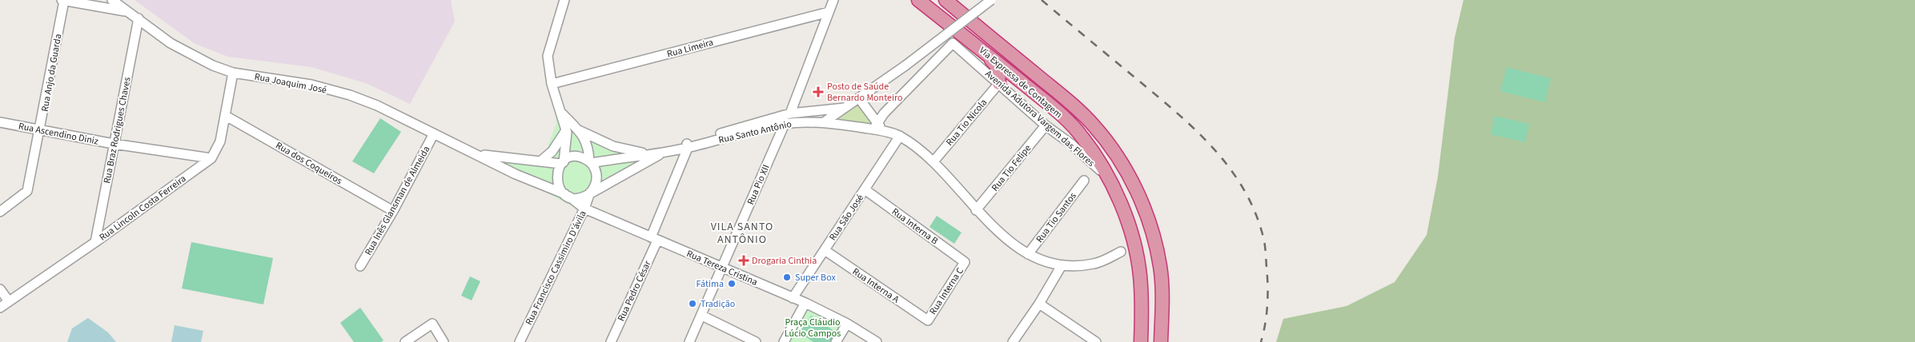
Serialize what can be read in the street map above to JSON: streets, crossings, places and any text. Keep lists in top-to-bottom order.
{
  "streets": {
    "highway": ["Via Expressa de Contagem"],
    "street": [
      "Rua Limeira",
      "Rua Anjo da Guarda",
      "Rua Joaquim José",
      "Avenida Adutora Vargem das Flores",
      "Rua Tio Nicola",
      "Rua Braz Rodrigues Chaves",
      "Rua Santo Antônio",
      "Rua Ascendino Diniz",
      "Rua dos Coqueiros",
      "Rua Tio Felipe",
      "Rua Pio XII",
      "Rua Inês Glansman de Almeida",
      "Rua Lincoln Costa Ferreira",
      "Rua São José",
      "Rua Tio Santos",
      "Rua Interna B",
      "Rua Francisco Cassimiro D'ávila",
      "Rua Tereza Cristina",
      "Rua Interna A",
      "Rua Pedro César",
      "Rua Interna C"
    ]
  },
  "crossings": [
    ["Rua Anjo da Guarda", "Rua Ascendino Diniz"],
    ["Via Expressa de Contagem", "Avenida Adutora Vargem das Flores"],
    ["Rua Joaquim José", "Rua Braz Rodrigues Chaves"],
    ["Rua Joaquim José", "Rua Santo Antônio"],
    ["Rua Joaquim José", "Rua Inês Glansman de Almeida"],
    ["Rua Joaquim José", "Rua Lincoln Costa Ferreira"],
    ["Rua Joaquim José", "Rua Francisco Cassimiro D'ávila"],
    ["Rua Joaquim José", "Rua Tereza Cristina"],
    ["Avenida Adutora Vargem das Flores", "Rua Tio Nicola"],
    ["Avenida Adutora Vargem das Flores", "Rua Tio Felipe"],
    ["Rua Braz Rodrigues Chaves", "Rua Ascendino Diniz"],
    ["Rua Braz Rodrigues Chaves", "Rua Lincoln Costa Ferreira"],
    ["Rua Santo Antônio", "Rua Pio XII"],
    ["Rua Santo Antônio", "Rua Francisco Cassimiro D'ávila"],
    ["Rua Santo Antônio", "Rua Tereza Cristina"],
    ["Rua Santo Antônio", "Rua Pedro César"],
    ["Rua Ascendino Diniz", "Rua Lincoln Costa Ferreira"],
    ["Rua dos Coqueiros", "Rua Inês Glansman de Almeida"],
    ["Rua dos Coqueiros", "Rua Lincoln Costa Ferreira"],
    ["Rua Pio XII", "Rua Tereza Cristina"],
    ["Rua São José", "Rua Interna B"],
    ["Rua São José", "Rua Tereza Cristina"],
    ["Rua São José", "Rua Interna A"],
    ["Rua Interna B", "Rua Interna C"],
    ["Rua Francisco Cassimiro D'ávila", "Rua Tereza Cristina"],
    ["Rua Tereza Cristina", "Rua Pedro César"],
    ["Rua Interna A", "Rua Interna C"]
  ],
  "districts": ["VILA SANTO ANTÔNIO"],
  "parks": ["Praça Cláudio Lúcio Campos"],
  "places": {
    "health": ["Posto de Saúde Bernardo Monteiro", "Drogaria Cinthia"],
    "other": ["Super Box", "Fátima", "Tradição"]
  }
}
